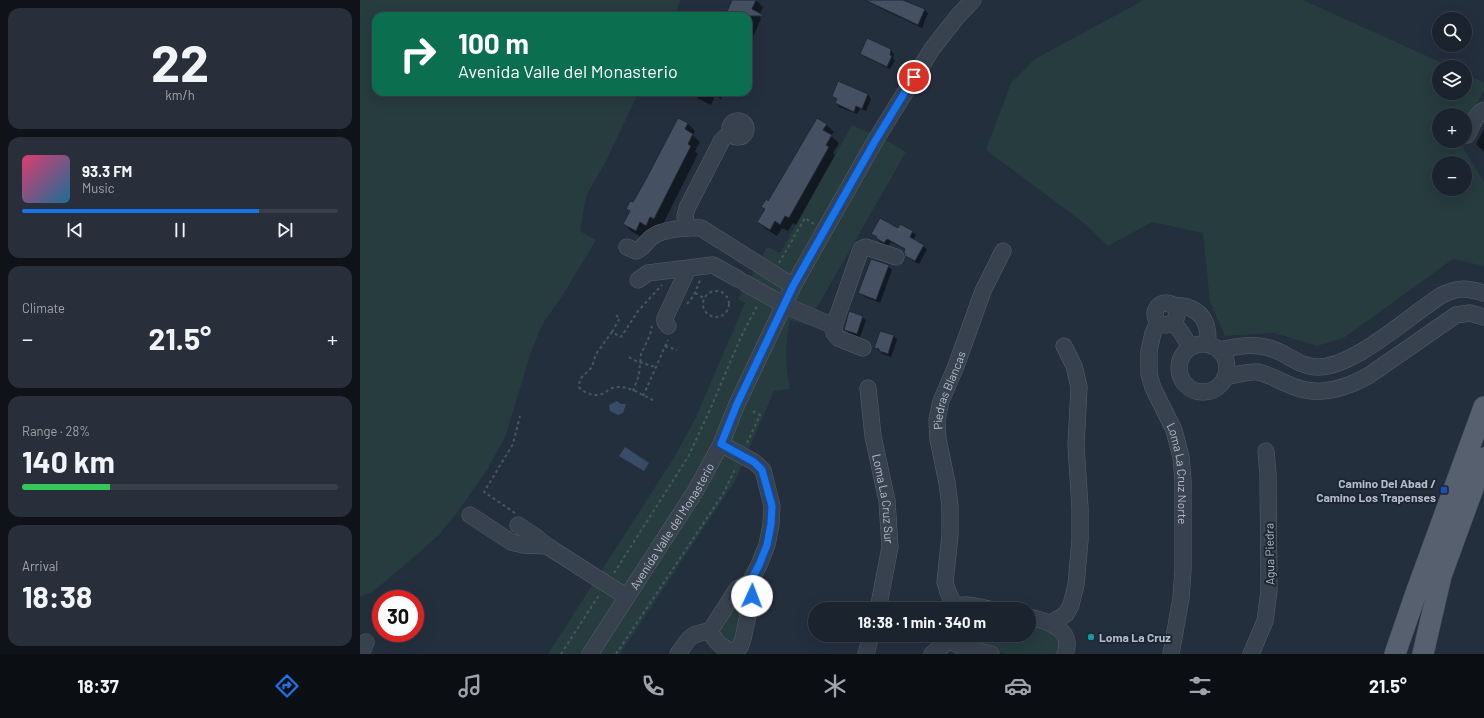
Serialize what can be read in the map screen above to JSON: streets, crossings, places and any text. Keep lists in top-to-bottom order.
{
  "streets": {
    "street": [
      "Piedras Blancas",
      "Loma La Cruz Norte",
      "Loma La Cruz Sur",
      "Avenida Valle del Monasterio",
      "Agua Piedra"
    ]
  },
  "places": {
    "transit": ["Camino Del Abad / Camino Los Trapenses"],
    "other": ["Loma La Cruz"]
  },
  "page": {
    "tile": [
      ["22", "km/h"],
      "Climate",
      ["Range · 28%", "140 km"],
      ["Arrival", "18:38"]
    ],
    "map_buttons": ["+", "−"],
    "turn": ["100 m", "Avenida Valle del Monasterio"],
    "song": ["93.3 FM", "Music"],
    "heat": ["−", "21.5°", "+"],
    "limit": "30",
    "trip": "18:38 · 1 min · 340 m",
    "tabs": ["18:37", "21.5°"]
  }
}
